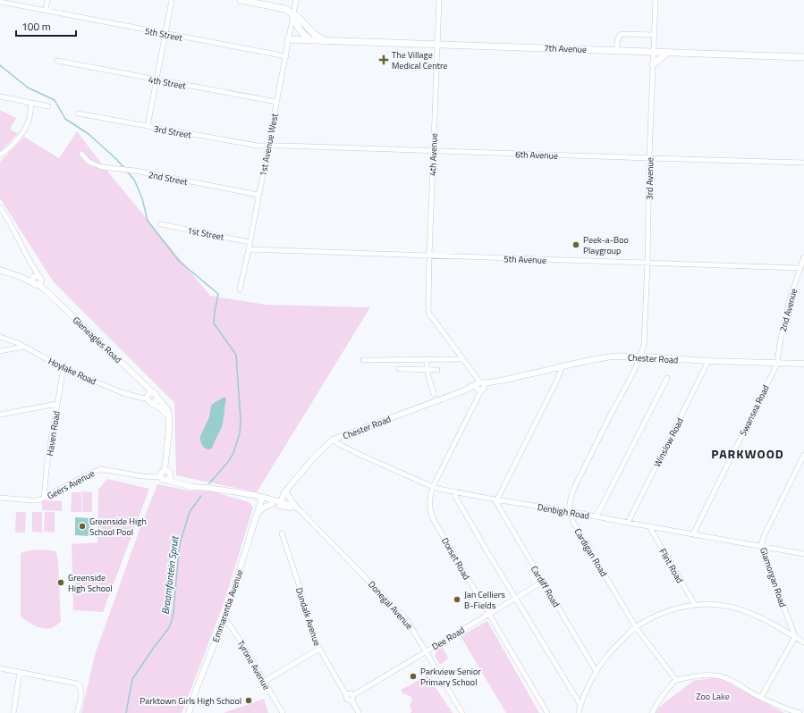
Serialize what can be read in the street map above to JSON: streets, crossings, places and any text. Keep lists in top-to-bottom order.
{
  "streets": {
    "main road": ["7th Avenue"],
    "street": [
      "5th Street",
      "4th Street",
      "3rd Street",
      "1st Avenue West",
      "4th Avenue",
      "6th Avenue",
      "2nd Street",
      "3rd Avenue",
      "1st Street",
      "5th Avenue",
      "2nd Avenue",
      "Gleneagles Road",
      "Chester Road",
      "Hoylake Road",
      "Swansea Road",
      "Haven Road",
      "Winslow Road",
      "Geers Avenue",
      "Denbigh Road",
      "Cardigan Road",
      "Dorset Road",
      "Flint Road",
      "Glamorgan Road",
      "Cardiff Road",
      "Donegal Avenue",
      "Emmarentia Avenue",
      "Dundalk Avenue",
      "Dee Road",
      "Tyrone Avenue"
    ]
  },
  "crossings": [
    ["5th Street", "1st Avenue West"],
    ["7th Avenue", "1st Avenue West"],
    ["7th Avenue", "4th Avenue"],
    ["7th Avenue", "3rd Avenue"],
    ["4th Street", "1st Avenue West"],
    ["3rd Street", "1st Avenue West"],
    ["3rd Street", "6th Avenue"],
    ["1st Avenue West", "6th Avenue"],
    ["1st Avenue West", "2nd Street"],
    ["1st Avenue West", "1st Street"],
    ["1st Avenue West", "5th Avenue"],
    ["4th Avenue", "6th Avenue"],
    ["4th Avenue", "5th Avenue"],
    ["6th Avenue", "3rd Avenue"],
    ["3rd Avenue", "5th Avenue"],
    ["3rd Avenue", "Chester Road"],
    ["5th Avenue", "2nd Avenue"],
    ["2nd Avenue", "Chester Road"],
    ["2nd Avenue", "Swansea Road"],
    ["Gleneagles Road", "Geers Avenue"],
    ["Chester Road", "Swansea Road"],
    ["Chester Road", "Winslow Road"],
    ["Chester Road", "Denbigh Road"],
    ["Chester Road", "Dorset Road"],
    ["Hoylake Road", "Haven Road"],
    ["Swansea Road", "Denbigh Road"],
    ["Haven Road", "Geers Avenue"],
    ["Winslow Road", "Denbigh Road"],
    ["Denbigh Road", "Cardigan Road"],
    ["Denbigh Road", "Dorset Road"],
    ["Denbigh Road", "Flint Road"],
    ["Denbigh Road", "Glamorgan Road"],
    ["Denbigh Road", "Cardiff Road"],
    ["Dorset Road", "Dee Road"],
    ["Cardiff Road", "Dee Road"],
    ["Donegal Avenue", "Dee Road"],
    ["Emmarentia Avenue", "Tyrone Avenue"],
    ["Dundalk Avenue", "Dee Road"]
  ],
  "districts": ["PARKWOOD"],
  "water": ["Braamfontein Spruit"],
  "parks": ["Zoo Lake"],
  "places": {
    "health": ["The Village Medical Centre"],
    "other": [
      "Peek-a-Boo Playgroup",
      "Greenside High School Pool",
      "Greenside High School",
      "Jan Celliers B-Fields",
      "Parkview Senior Primary School",
      "Parktown Girls High School"
    ]
  },
  "scale_bar": "100 m"
}
